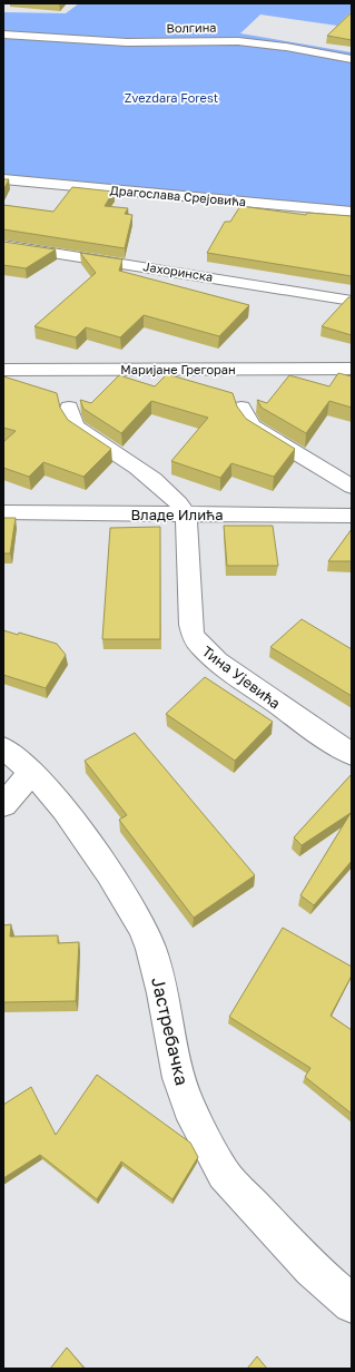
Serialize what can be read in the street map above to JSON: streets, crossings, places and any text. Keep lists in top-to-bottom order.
{
  "streets": {
    "street": [
      "Волгина",
      "Драгослава Срејовића",
      "Јахоринска",
      "Маријане Грегоран",
      "Владе Илића",
      "Тина Ујевића",
      "Јастребачка"
    ]
  },
  "crossings": [
    ["Владе Илића", "Тина Ујевића"]
  ],
  "parks": ["Zvezdara Forest"]
}
